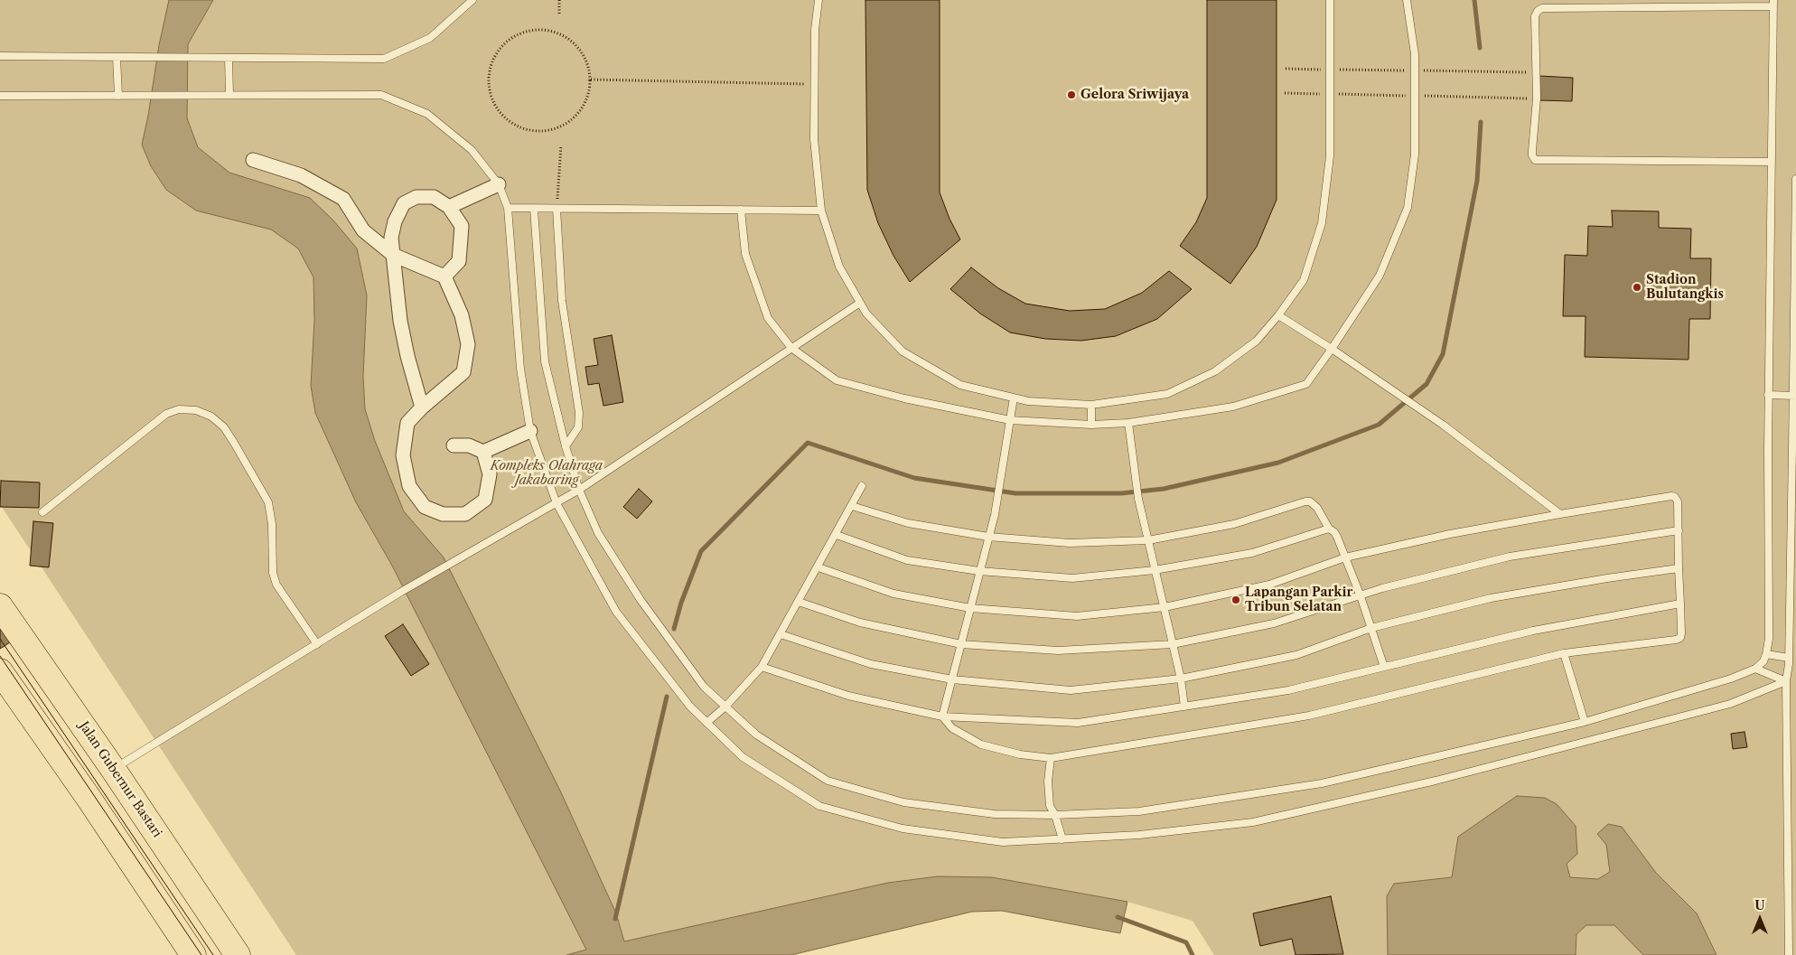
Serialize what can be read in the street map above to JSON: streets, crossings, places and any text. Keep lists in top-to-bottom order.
{
  "streets": {
    "highway": ["Jalan Gubernur Bastari"]
  },
  "parks": ["Kompleks Olahraga Jakabaring"],
  "places": ["Gelora Sriwijaya", "Stadion Bulutangkis", "Lapangan Parkir Tribun Selatan"],
  "north": "top"
}
